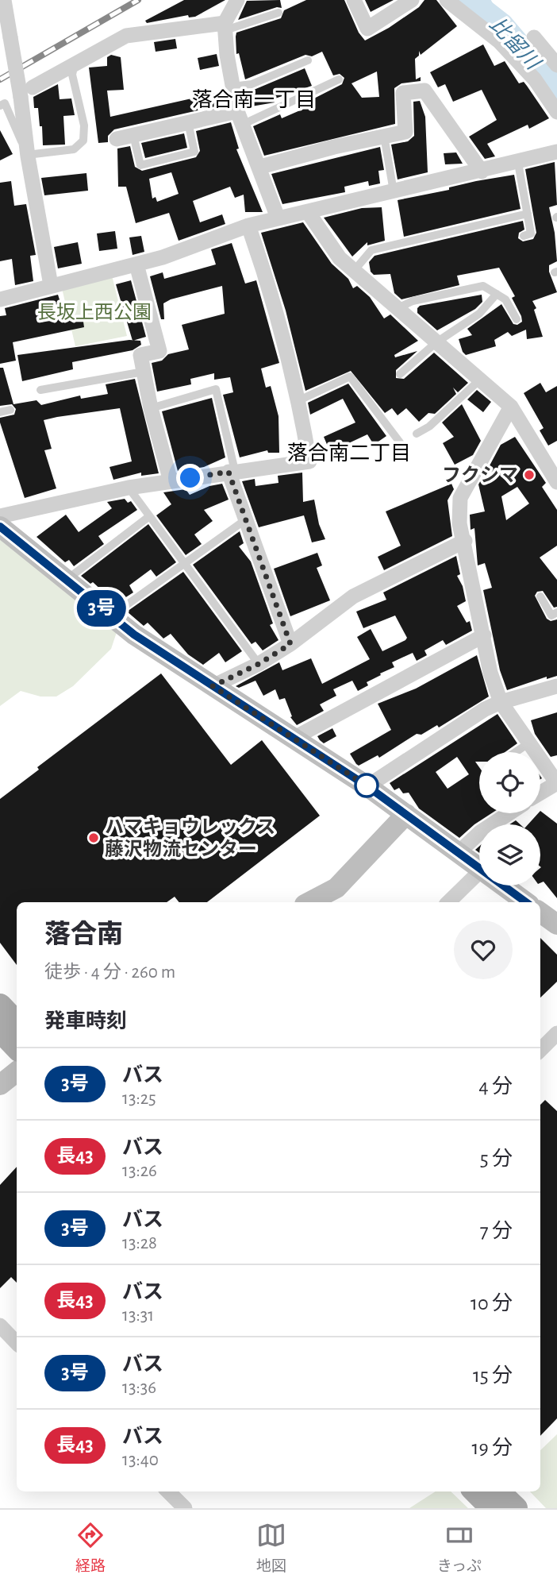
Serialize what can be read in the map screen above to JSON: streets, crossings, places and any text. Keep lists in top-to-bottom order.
{
  "districts": ["落合南一丁目", "落合南二丁目"],
  "water": ["比留川"],
  "parks": ["長坂上西公園"],
  "places": ["フクシマ", "ハマキョウレックス 藤沢物流センター"],
  "lines": ["bus line 3号"],
  "page": {
    "on_map": "3号",
    "heading": [
      ["落合南", "徒歩 · 4 分 · 260 m"],
      "発車時刻"
    ],
    "list": [
      {
        "mark": "3号",
        "name": "バス",
        "note": "13:25",
        "value": "4 分"
      },
      {
        "mark": "長43",
        "name": "バス",
        "note": "13:26",
        "value": "5 分"
      },
      {
        "mark": "3号",
        "name": "バス",
        "note": "13:28",
        "value": "7 分"
      },
      {
        "mark": "長43",
        "name": "バス",
        "note": "13:31",
        "value": "10 分"
      },
      {
        "mark": "3号",
        "name": "バス",
        "note": "13:36",
        "value": "15 分"
      },
      {
        "mark": "長43",
        "name": "バス",
        "note": "13:40",
        "value": "19 分"
      }
    ],
    "tabs": ["経路", "地図", "きっぷ"]
  }
}
